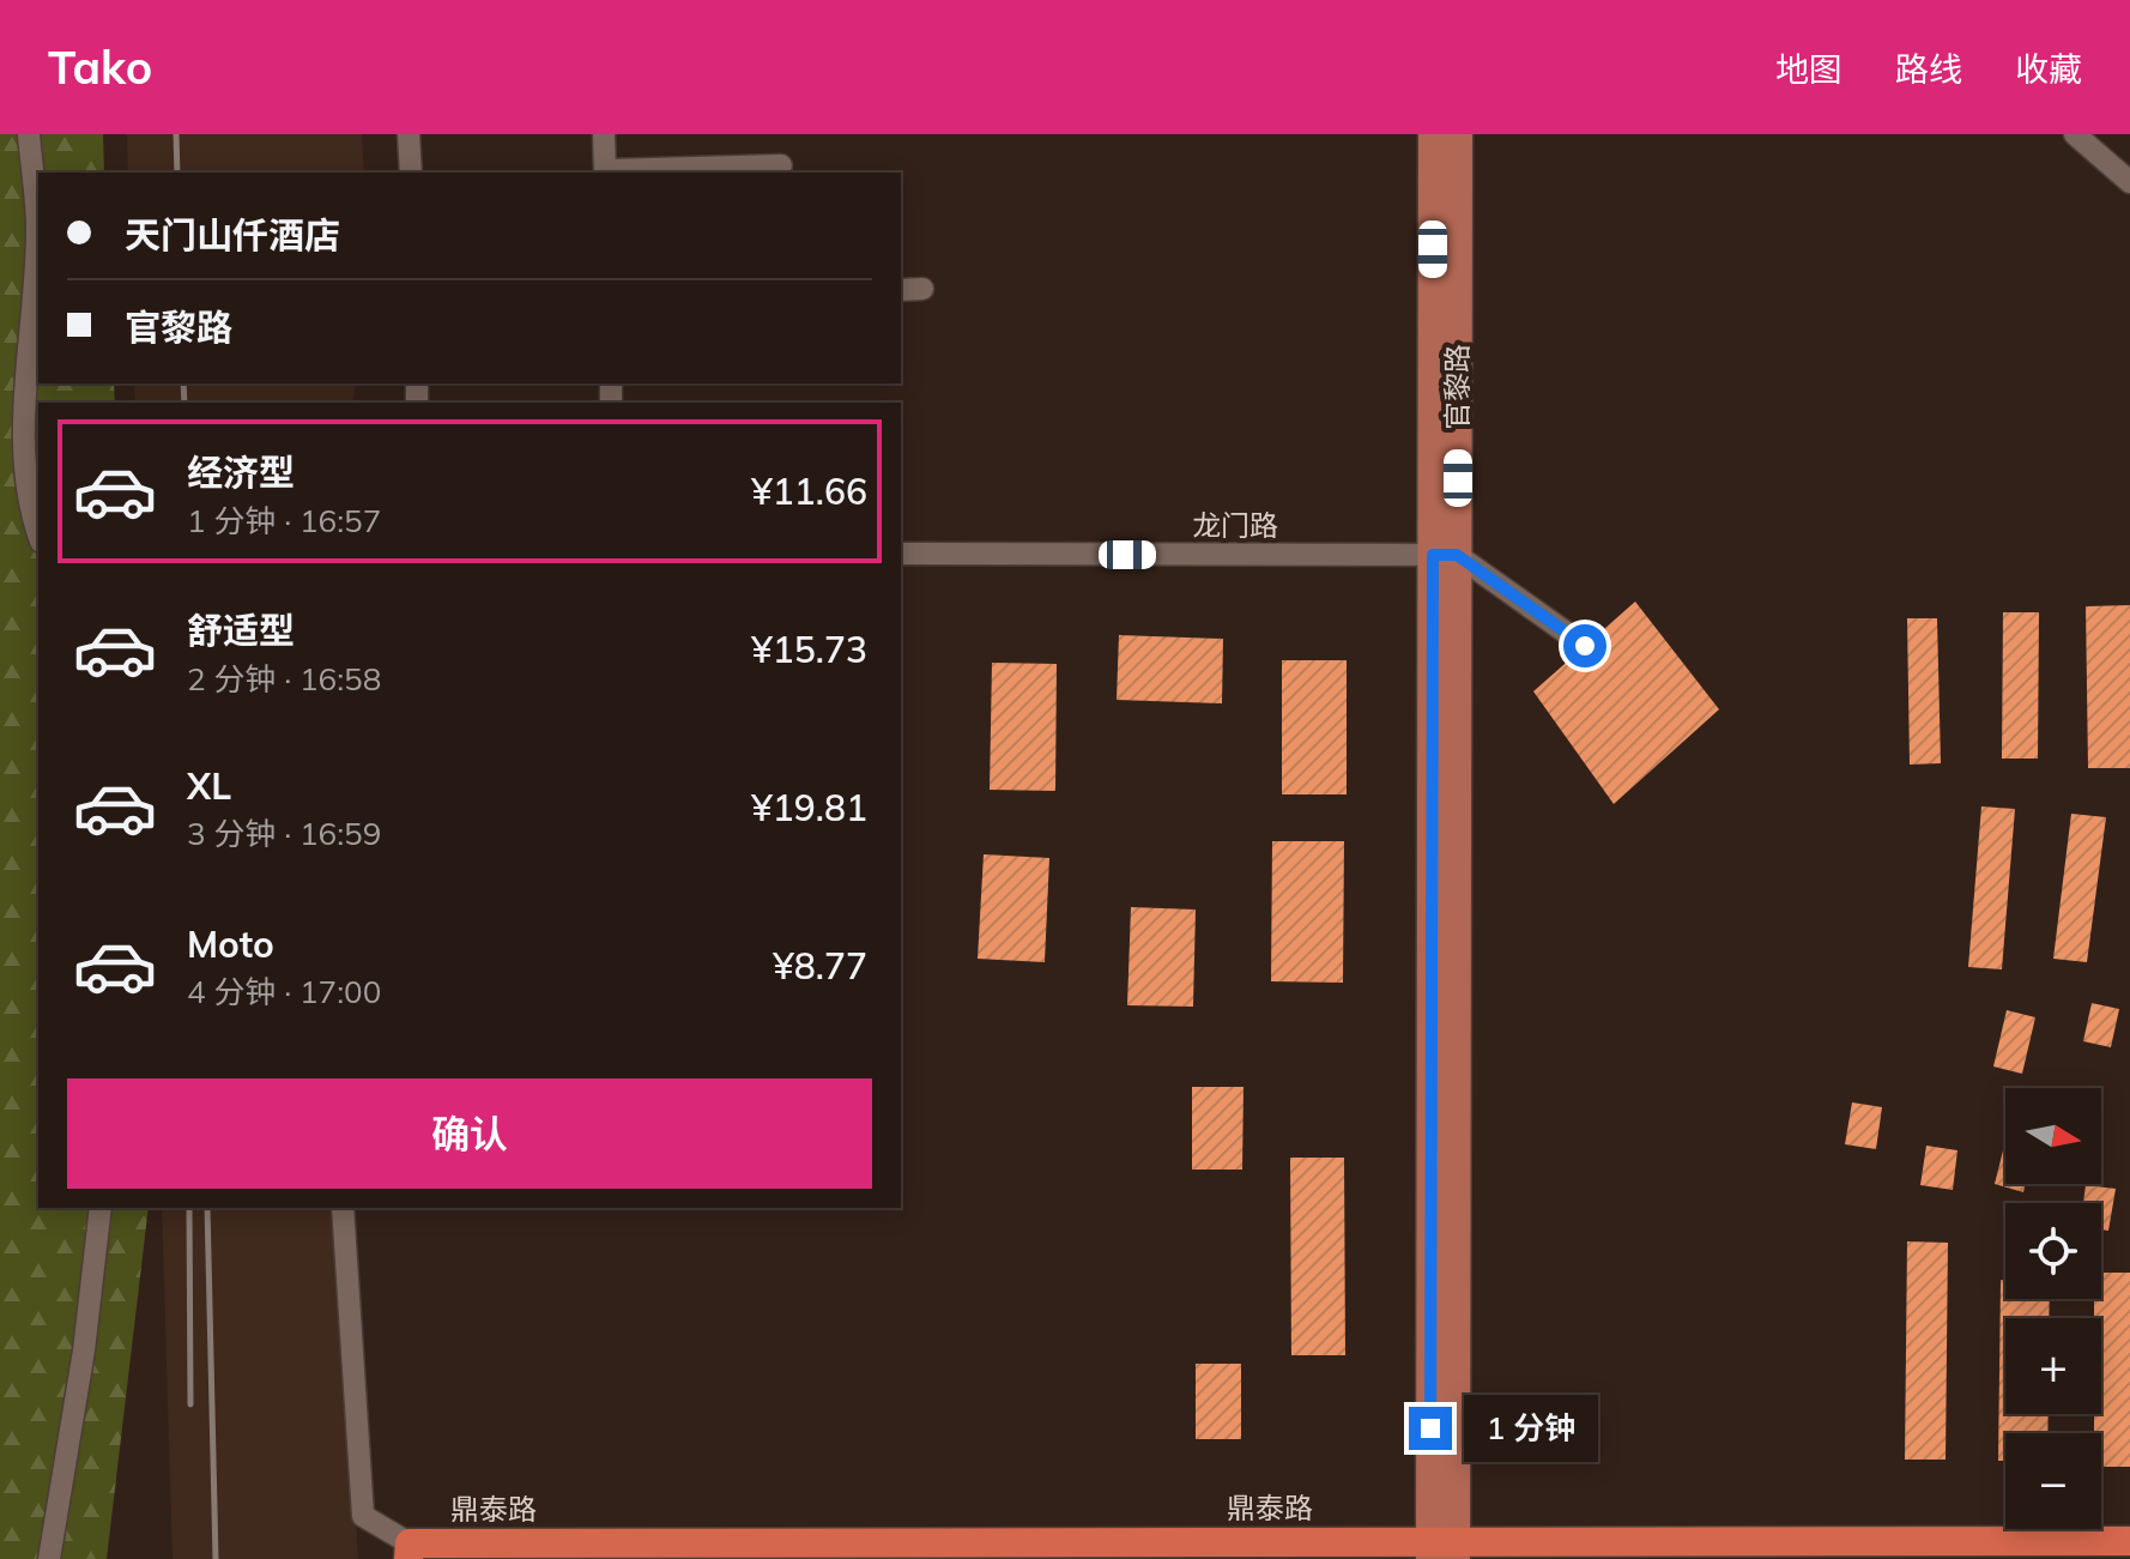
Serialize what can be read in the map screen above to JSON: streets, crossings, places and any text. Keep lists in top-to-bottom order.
{
  "streets": {
    "highway": ["鼎泰路"],
    "main road": ["官黎路"],
    "street": ["龙门路"]
  },
  "crossings": [
    ["官黎路", "龙门路"],
    ["官黎路", "鼎泰路"]
  ],
  "north": "right",
  "page": {
    "header": "Tako",
    "nav": ["地图", "路线", "收藏"],
    "banner": ["天门山仟酒店", "官黎路"],
    "list": [
      {
        "name": "经济型",
        "note": "1 分钟 · 16:57",
        "value": "¥11.66"
      },
      {
        "name": "舒适型",
        "note": "2 分钟 · 16:58",
        "value": "¥15.73"
      },
      {
        "name": "XL",
        "note": "3 分钟 · 16:59",
        "value": "¥19.81"
      },
      {
        "name": "Moto",
        "note": "4 分钟 · 17:00",
        "value": "¥8.77"
      }
    ],
    "buttons": "确认",
    "map_buttons": ["+", "−"],
    "bubble": "1 分钟"
  }
}
